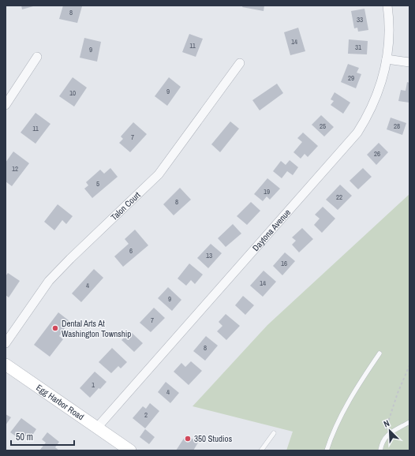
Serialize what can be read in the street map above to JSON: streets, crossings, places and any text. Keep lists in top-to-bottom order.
{
  "streets": {
    "main road": ["Egg Harbor Road"],
    "street": ["Talon Court", "Daytona Avenue"]
  },
  "crossings": [
    ["Daytona Avenue", "Egg Harbor Road"]
  ],
  "places": ["Dental Arts At Washington Township", "350 Studios"],
  "house_numbers": [
    "8",
    "33",
    "14",
    "11",
    "31",
    "9",
    "29",
    "9",
    "10",
    "25",
    "28",
    "11",
    "7",
    "26",
    "12",
    "5",
    "19",
    "22",
    "8",
    "6",
    "13",
    "16",
    "14",
    "4",
    "9",
    "7",
    "8",
    "1",
    "4",
    "2"
  ],
  "scale_bar": "50 m",
  "north": "top left"
}
